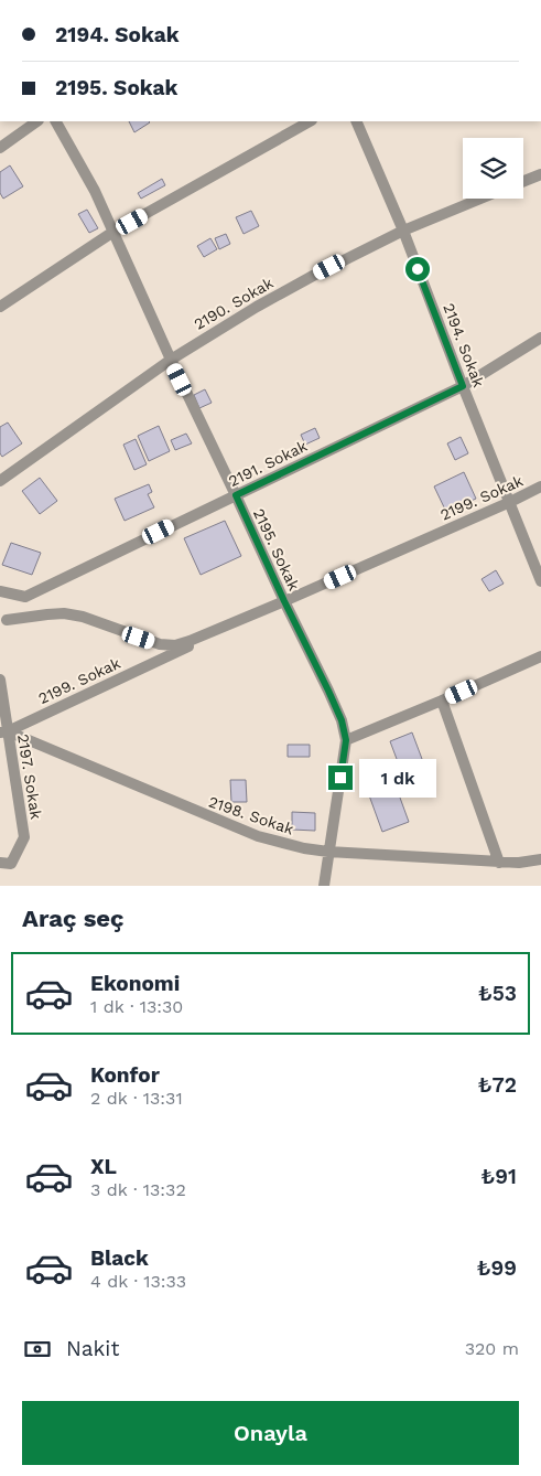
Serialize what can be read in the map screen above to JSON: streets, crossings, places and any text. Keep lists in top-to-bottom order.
{
  "streets": {
    "street": [
      "2190. Sokak",
      "2194. Sokak",
      "2191. Sokak",
      "2199. Sokak",
      "2195. Sokak",
      "2197. Sokak",
      "2198. Sokak"
    ]
  },
  "crossings": [
    ["2190. Sokak", "2194. Sokak"],
    ["2190. Sokak", "2195. Sokak"],
    ["2194. Sokak", "2191. Sokak"],
    ["2194. Sokak", "2199. Sokak"],
    ["2191. Sokak", "2195. Sokak"],
    ["2199. Sokak", "2195. Sokak"],
    ["2199. Sokak", "2197. Sokak"],
    ["2199. Sokak", "2198. Sokak"],
    ["2195. Sokak", "2198. Sokak"],
    ["2197. Sokak", "2198. Sokak"]
  ],
  "page": {
    "banner": ["2194. Sokak", "2195. Sokak"],
    "bubble": "1 dk",
    "heading": "Araç seç",
    "list": [
      {
        "name": "Ekonomi",
        "note": "1 dk · 13:30",
        "value": "₺53"
      },
      {
        "name": "Konfor",
        "note": "2 dk · 13:31",
        "value": "₺72"
      },
      {
        "name": "XL",
        "note": "3 dk · 13:32",
        "value": "₺91"
      },
      {
        "name": "Black",
        "note": "4 dk · 13:33",
        "value": "₺99"
      }
    ],
    "pay": ["Nakit", "320 m"],
    "buttons": "Onayla"
  }
}
